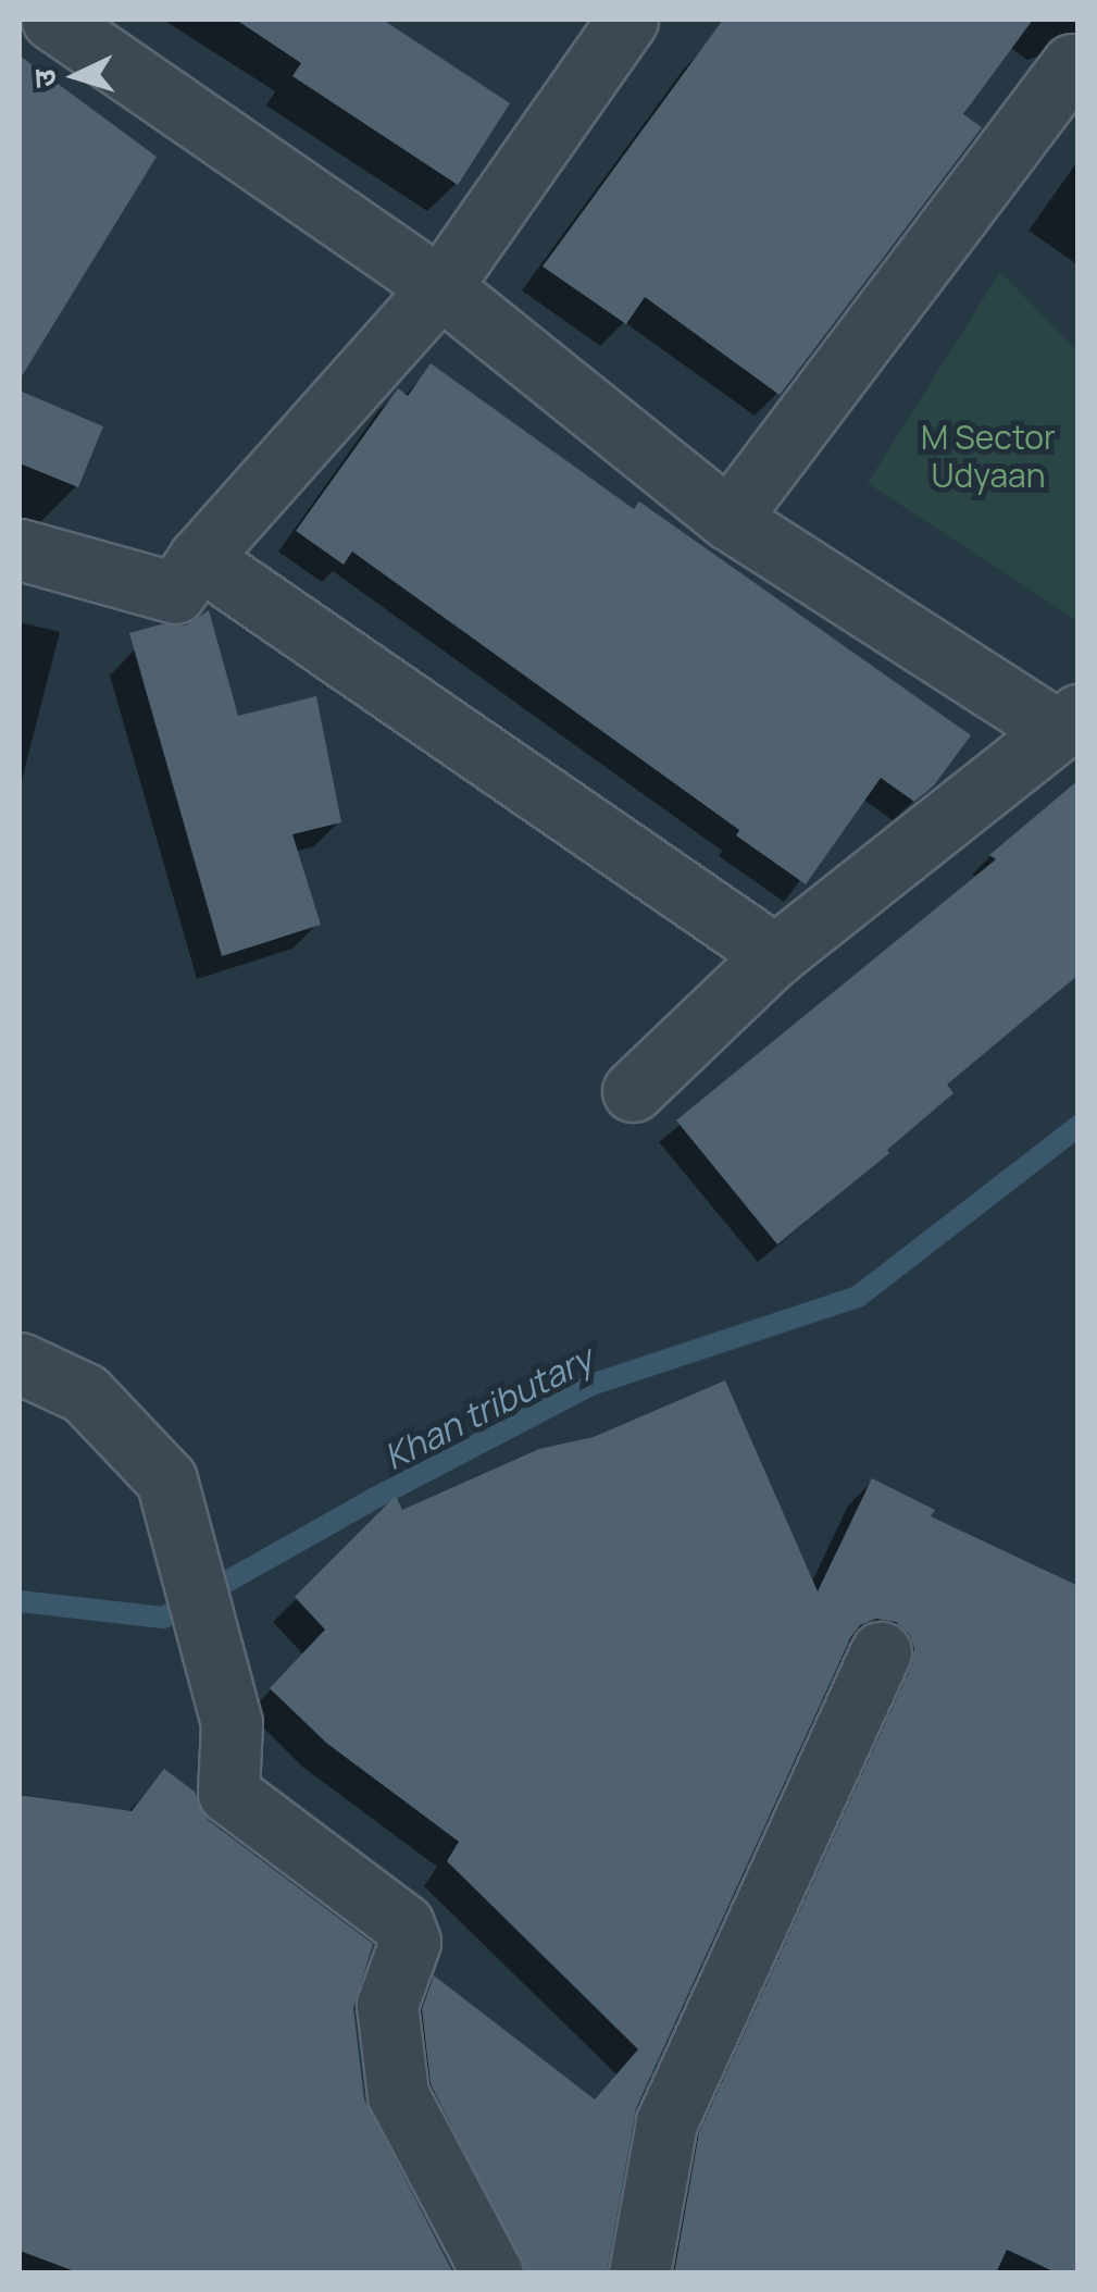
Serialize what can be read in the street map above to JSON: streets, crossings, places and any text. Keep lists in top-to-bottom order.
{
  "water": ["Khan tributary"],
  "parks": ["M Sector Udyaan"],
  "north": "left"
}
